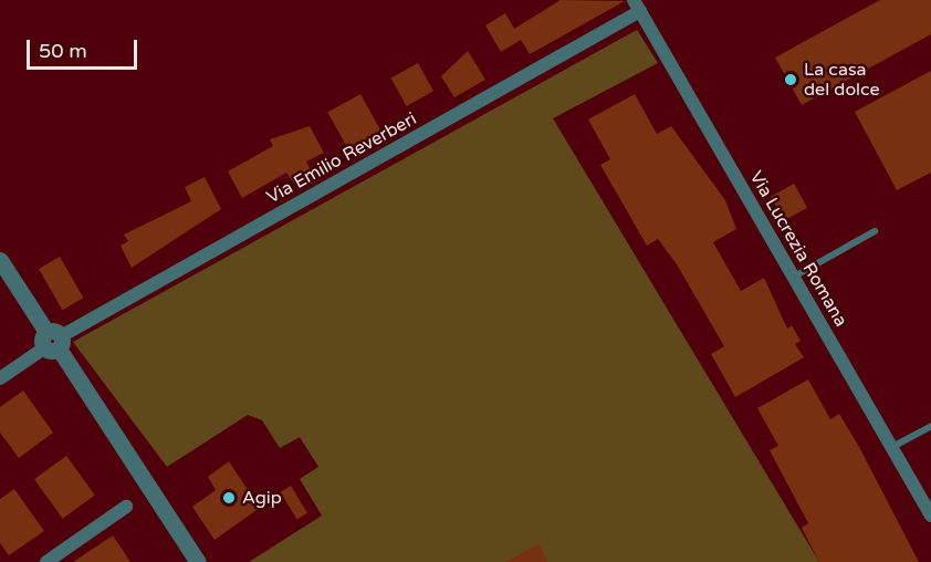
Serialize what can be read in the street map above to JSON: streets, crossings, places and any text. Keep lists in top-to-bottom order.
{
  "streets": {
    "street": ["Via Emilio Reverberi", "Via Lucrezia Romana"]
  },
  "crossings": [
    ["Via Emilio Reverberi", "Via Lucrezia Romana"]
  ],
  "places": ["La casa del dolce", "Agip"],
  "scale_bar": "50 m"
}
